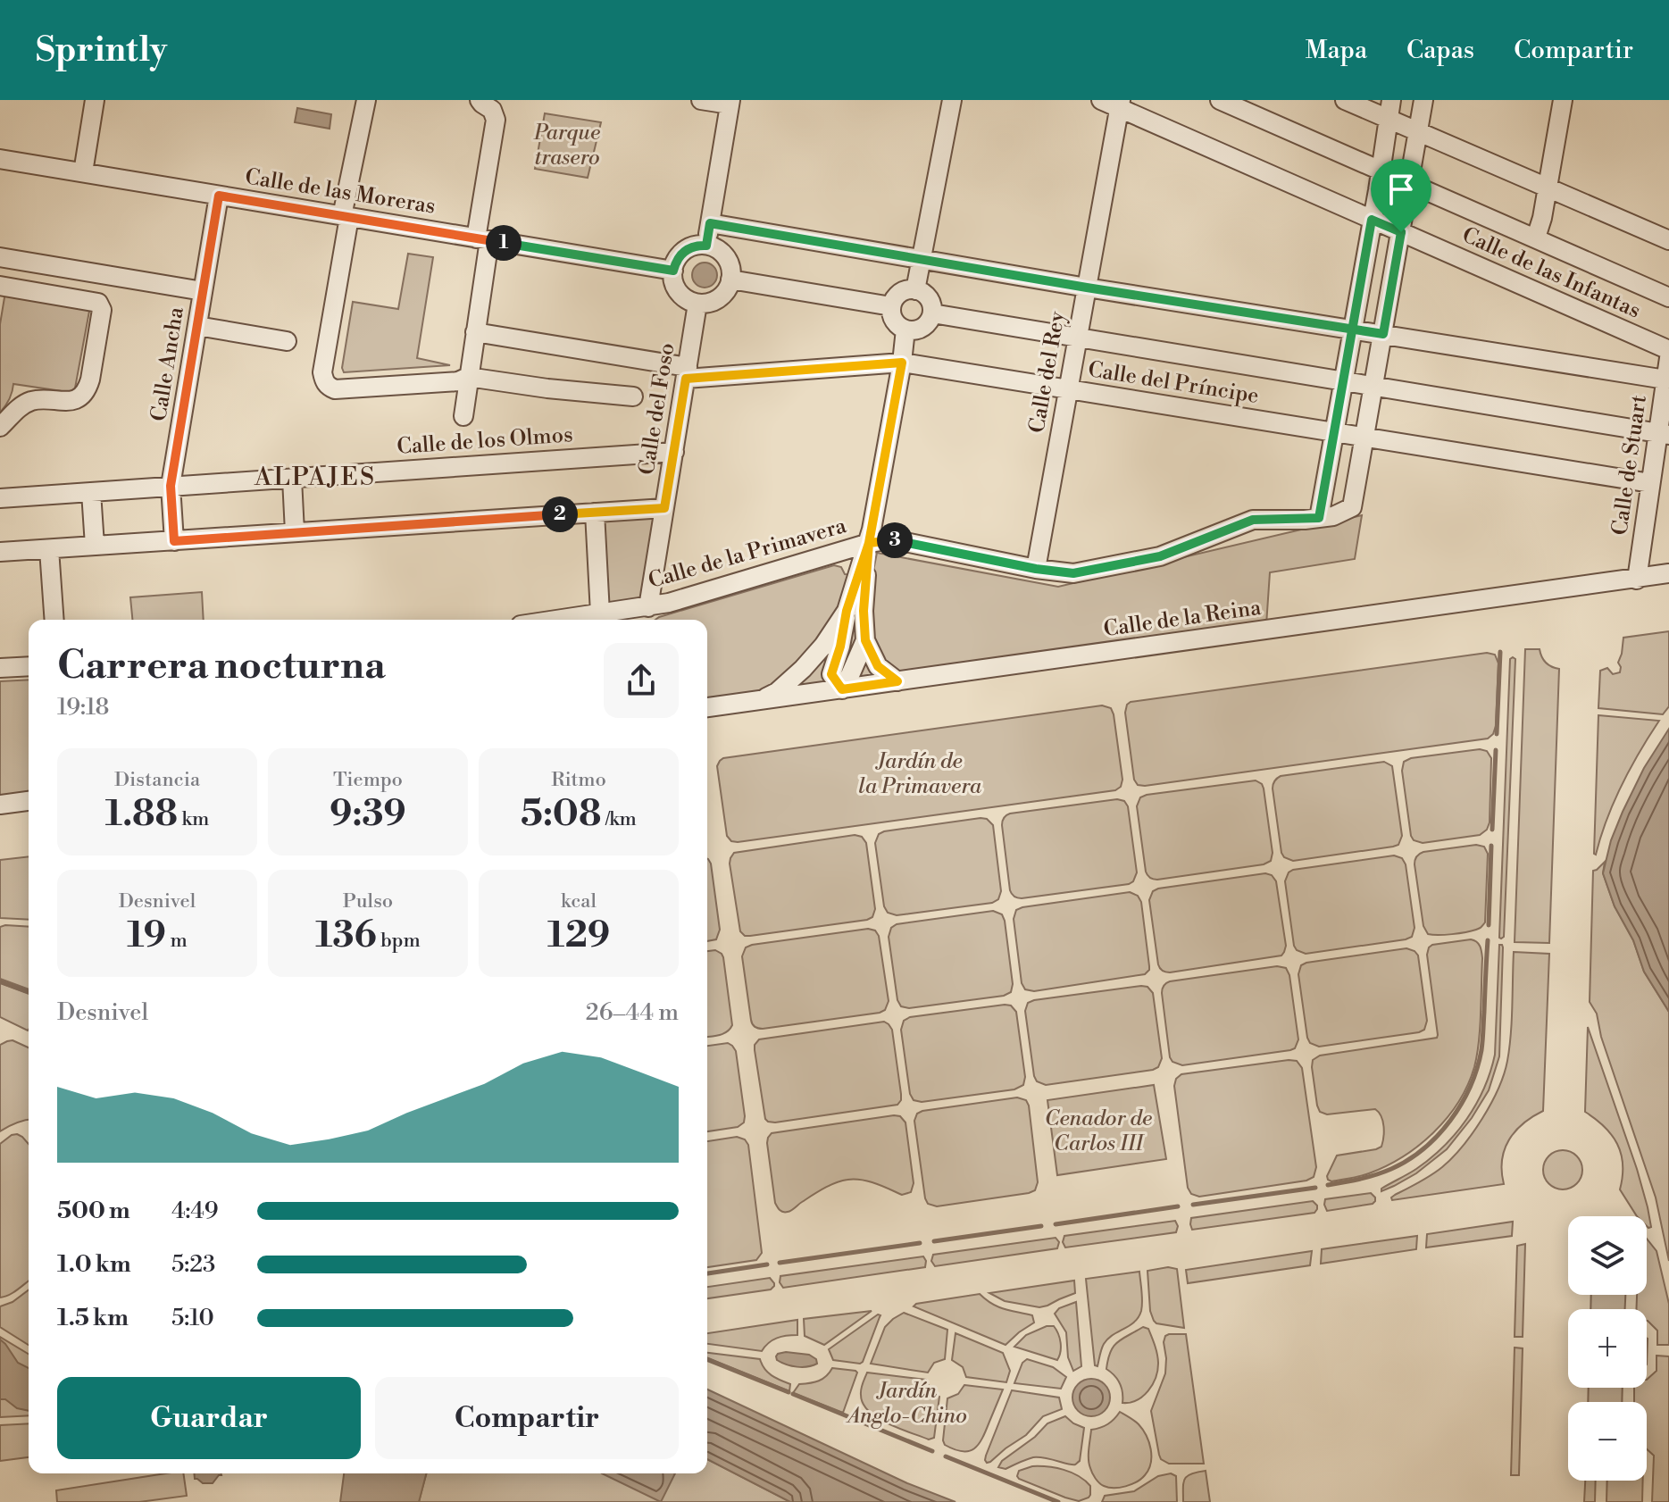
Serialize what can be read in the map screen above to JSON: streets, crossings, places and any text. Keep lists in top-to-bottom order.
{
  "streets": {
    "street": [
      "Calle de las Moreras",
      "Calle de las Infantas",
      "Calle Ancha",
      "Calle del Rey",
      "Calle del Príncipe",
      "Calle del Foso",
      "Calle de los Olmos",
      "Calle de Stuart",
      "Calle de la Primavera",
      "Calle de la Reina"
    ]
  },
  "crossings": [
    ["Calle de las Moreras", "Calle Ancha"],
    ["Calle de las Moreras", "Calle del Foso"],
    ["Calle de las Infantas", "Calle del Rey"],
    ["Calle Ancha", "Calle de los Olmos"],
    ["Calle del Rey", "Calle del Príncipe"],
    ["Calle del Rey", "Calle de la Primavera"],
    ["Calle del Príncipe", "Calle del Foso"],
    ["Calle del Príncipe", "Calle de Stuart"],
    ["Calle del Príncipe", "Calle de la Primavera"],
    ["Calle del Foso", "Calle de los Olmos"],
    ["Calle del Foso", "Calle de la Primavera"],
    ["Calle de Stuart", "Calle de la Reina"]
  ],
  "districts": ["ALPAJES"],
  "parks": [
    "Parque trasero",
    "Jardín de la Primavera",
    "Cenador de Carlos III",
    "Jardín Anglo-Chino"
  ],
  "page": {
    "header": "Sprintly",
    "nav": ["Mapa", "Capas", "Compartir"],
    "pins": ["1", "2", "3"],
    "heading": ["Carrera nocturna", "19:18"],
    "stats": [
      ["Distancia", "1.88 km"],
      ["Tiempo", "9:39"],
      ["Ritmo", "5:08 /km"],
      ["Desnivel", "19 m"],
      ["Pulso", "136 bpm"],
      ["kcal", "129"]
    ],
    "chart": ["Desnivel", "26–44 m"],
    "list": [
      {
        "name": "500 m",
        "note": "4:49"
      },
      {
        "name": "1.0 km",
        "note": "5:23"
      },
      {
        "name": "1.5 km",
        "note": "5:10"
      }
    ],
    "map_buttons": ["+", "−"],
    "buttons": ["Guardar", "Compartir"]
  }
}
